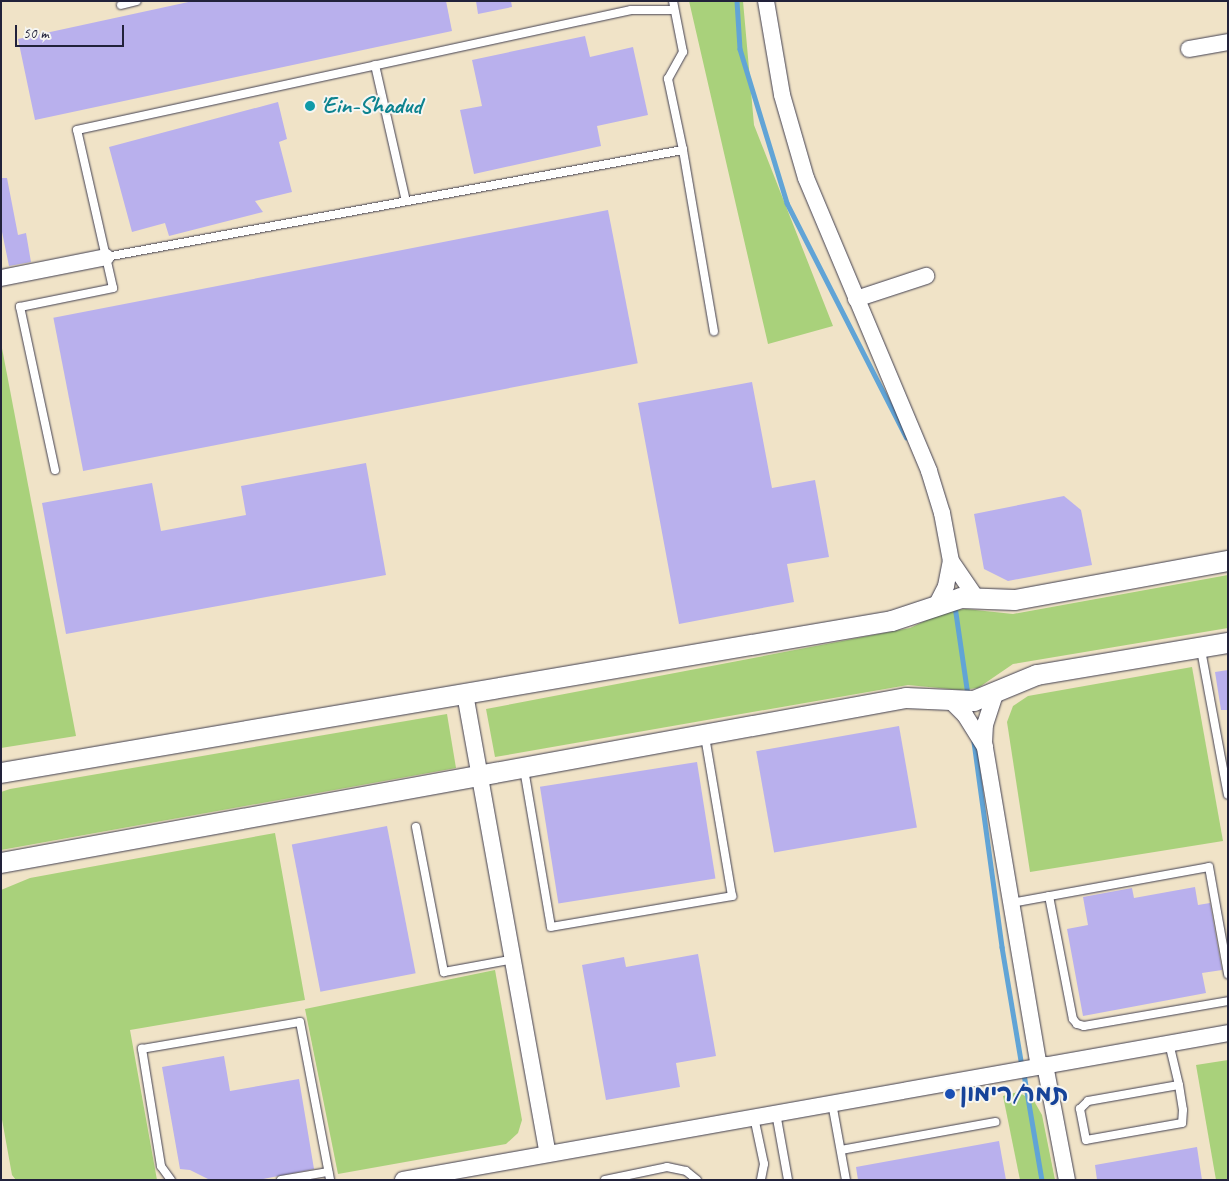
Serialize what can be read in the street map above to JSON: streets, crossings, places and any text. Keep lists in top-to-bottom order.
{
  "places": ["'Ein-Shadud", "תמר/רימון"],
  "scale_bar": "50 m"
}
